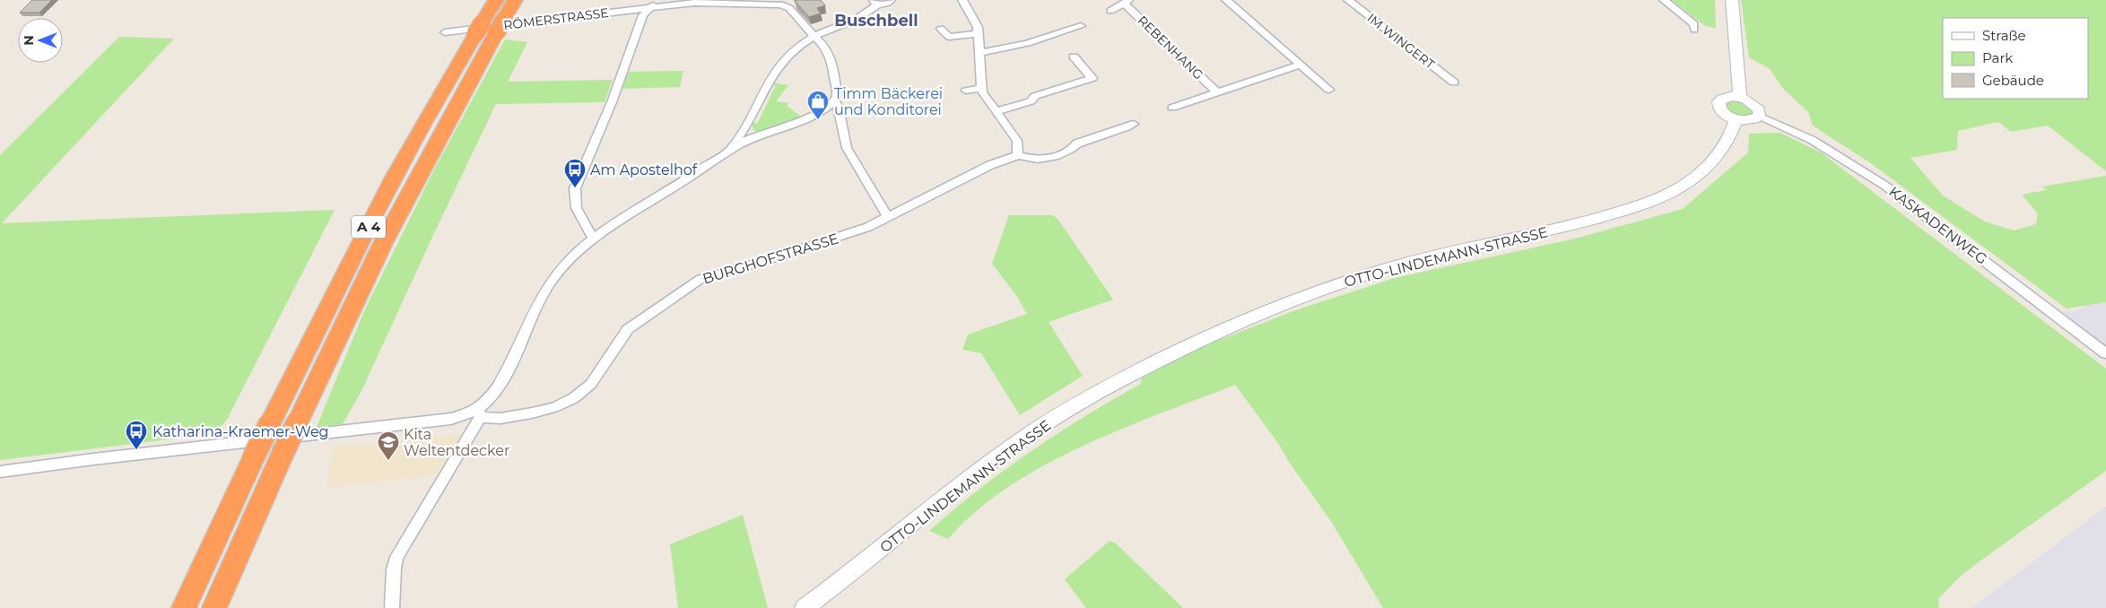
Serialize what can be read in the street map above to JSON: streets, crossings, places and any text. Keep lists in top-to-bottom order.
{
  "streets": {
    "highway": ["A 4"],
    "street": [
      "RÖMERSTRASSE",
      "IM WINGERT",
      "REBENHANG",
      "KASKADENWEG",
      "OTTO-LINDEMANN-STRASSE",
      "BURGHOFSTRASSE"
    ]
  },
  "crossings": [
    ["RÖMERSTRASSE", "BURGHOFSTRASSE"]
  ],
  "districts": ["Buschbell"],
  "places": {
    "shop": ["Timm Bäckerei und Konditorei"],
    "bus stop": ["Am Apostelhof", "Katharina-Kraemer-Weg"],
    "school or university": ["Kita Weltentdecker"]
  },
  "legend": ["Straße", "Park", "Gebäude"],
  "north": "left"
}
